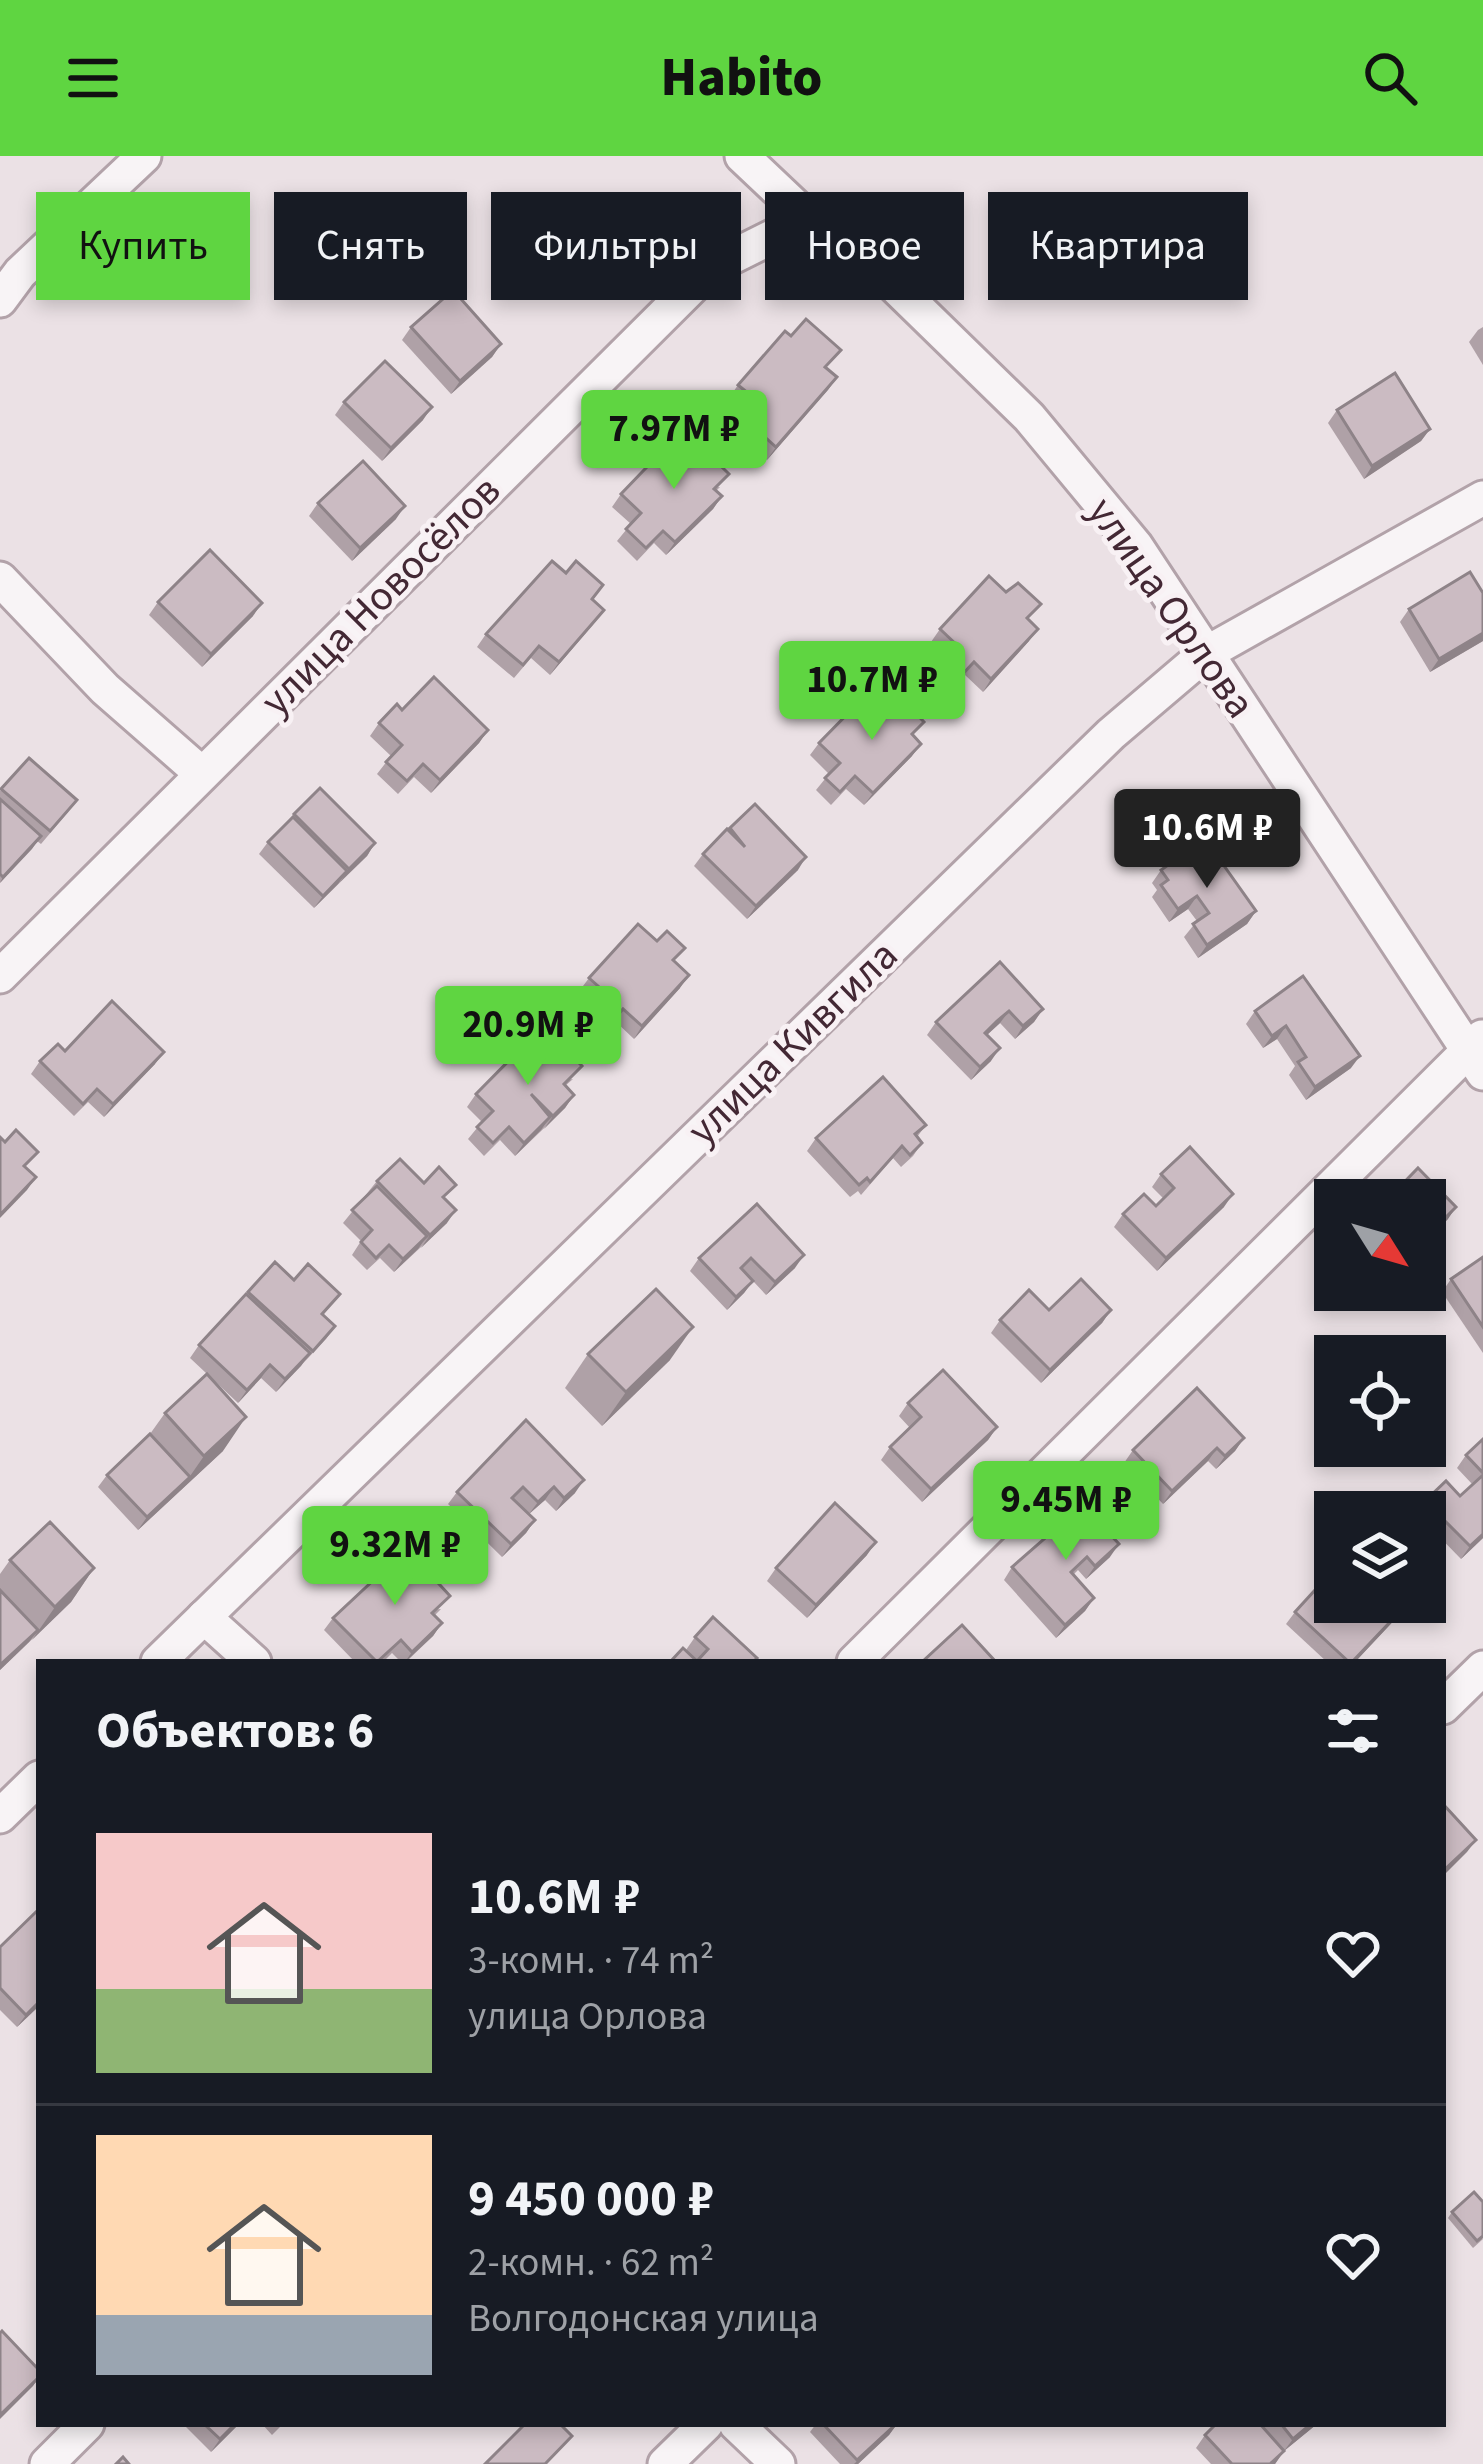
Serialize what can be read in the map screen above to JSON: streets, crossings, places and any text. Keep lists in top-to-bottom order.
{
  "streets": {
    "street": ["улица Новосёлов", "улица Орлова", "улица Кивгила"]
  },
  "crossings": [
    ["улица Орлова", "улица Кивгила"]
  ],
  "north": "bottom right",
  "page": {
    "header": "Habito",
    "chip": [
      "Купить",
      "Снять",
      "Фильтры",
      "Новое",
      "Квартира"
    ],
    "price": [
      "7.97M ₽",
      "10.7M ₽",
      "10.6M ₽",
      "20.9M ₽",
      "9.45M ₽",
      "9.32M ₽"
    ],
    "heading": "Объектов: 6",
    "list": [
      {
        "name": "10.6M ₽",
        "note": "3-комн. · 74 m² · улица Орлова"
      },
      {
        "name": "9 450 000 ₽",
        "note": "2-комн. · 62 m² · Волгодонская улица"
      }
    ]
  }
}
